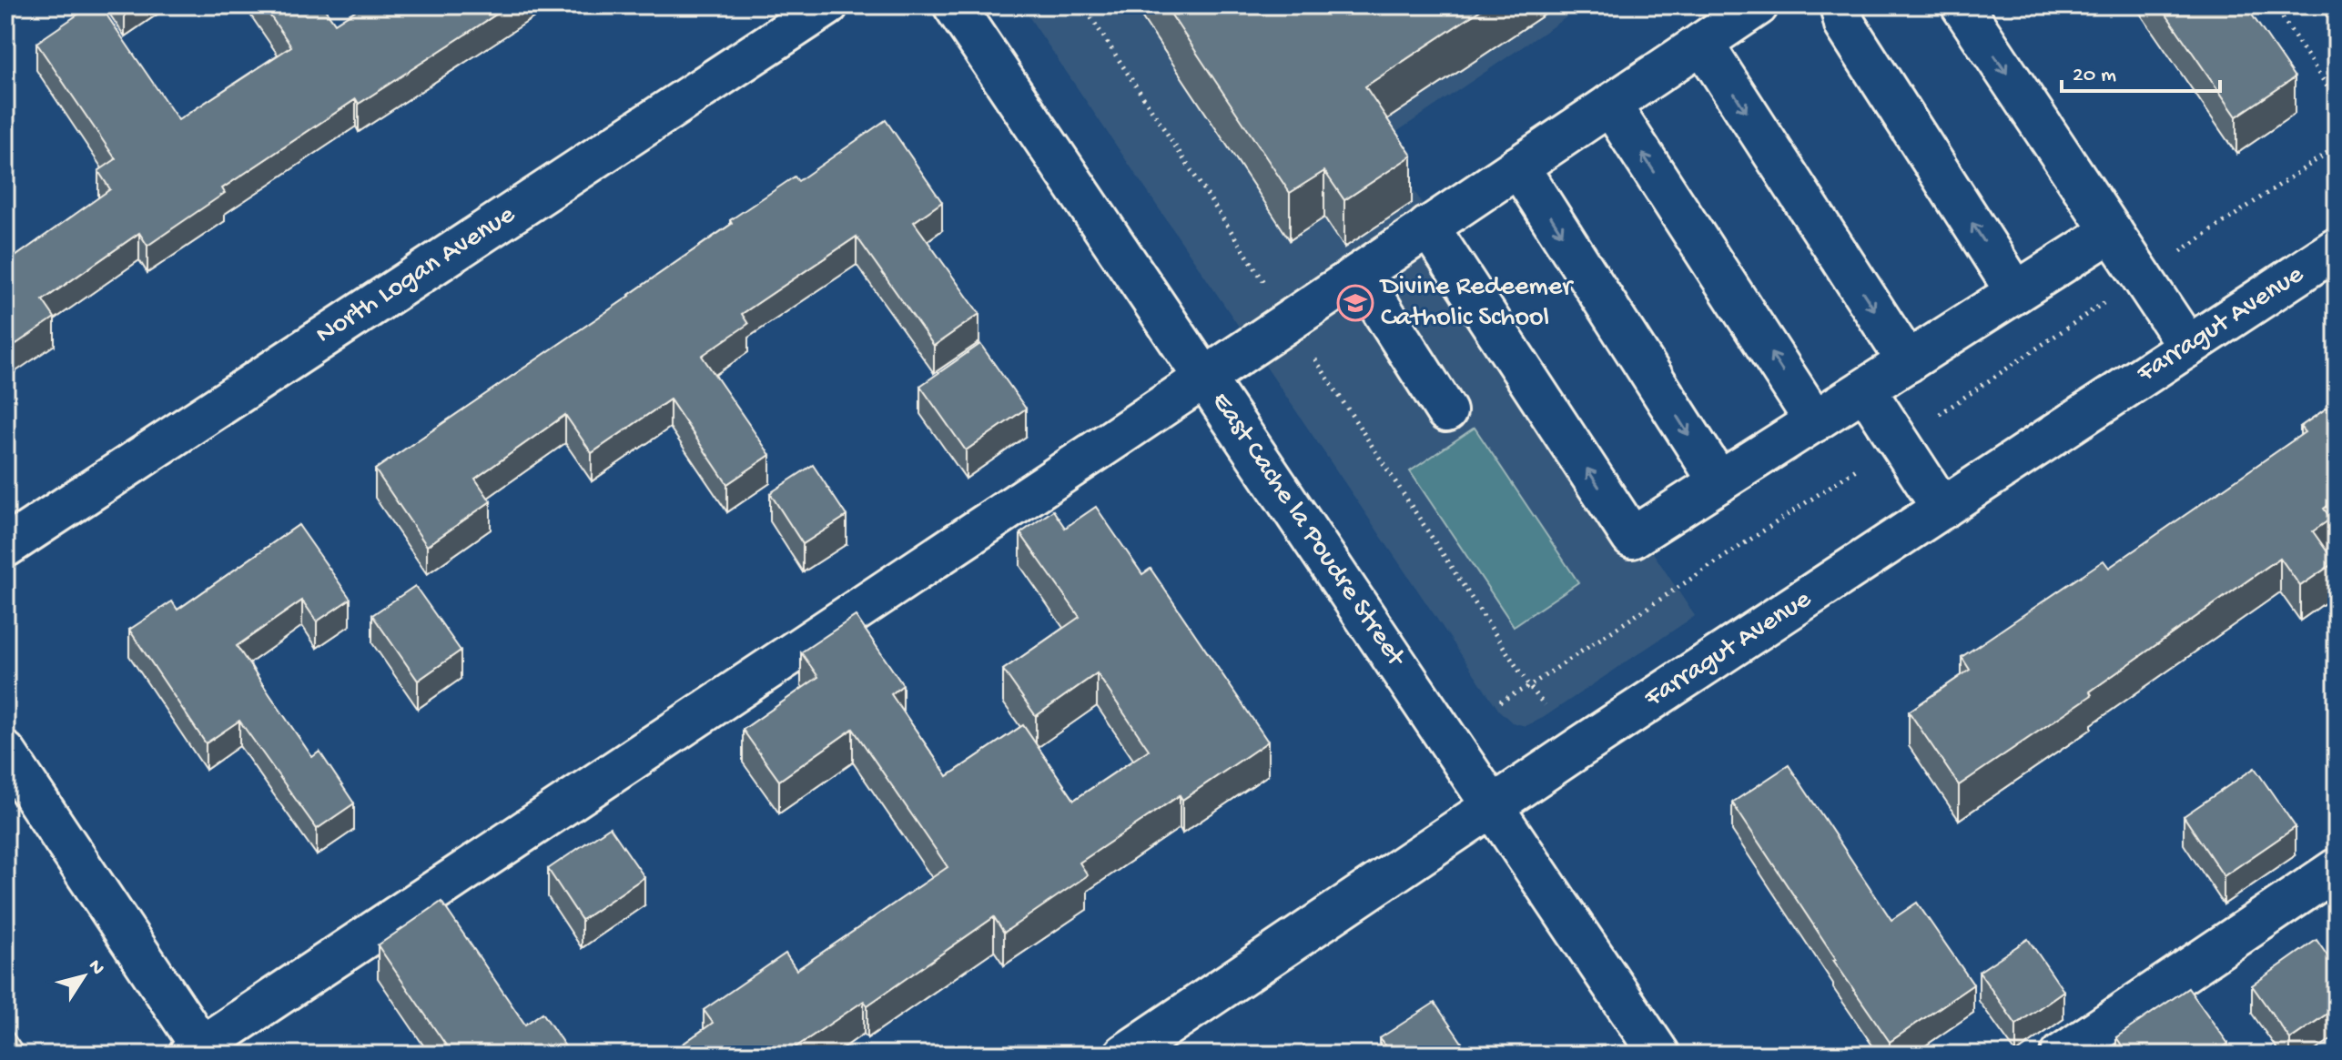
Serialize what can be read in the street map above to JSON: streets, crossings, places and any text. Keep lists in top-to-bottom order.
{
  "streets": {
    "street": ["North Logan Avenue", "Farragut Avenue", "East Cache la Poudre Street"]
  },
  "crossings": [
    ["Farragut Avenue", "East Cache la Poudre Street"]
  ],
  "places": {
    "school or university": ["Divine Redeemer Catholic School"]
  },
  "scale_bar": "20 m",
  "north": "top right"
}
